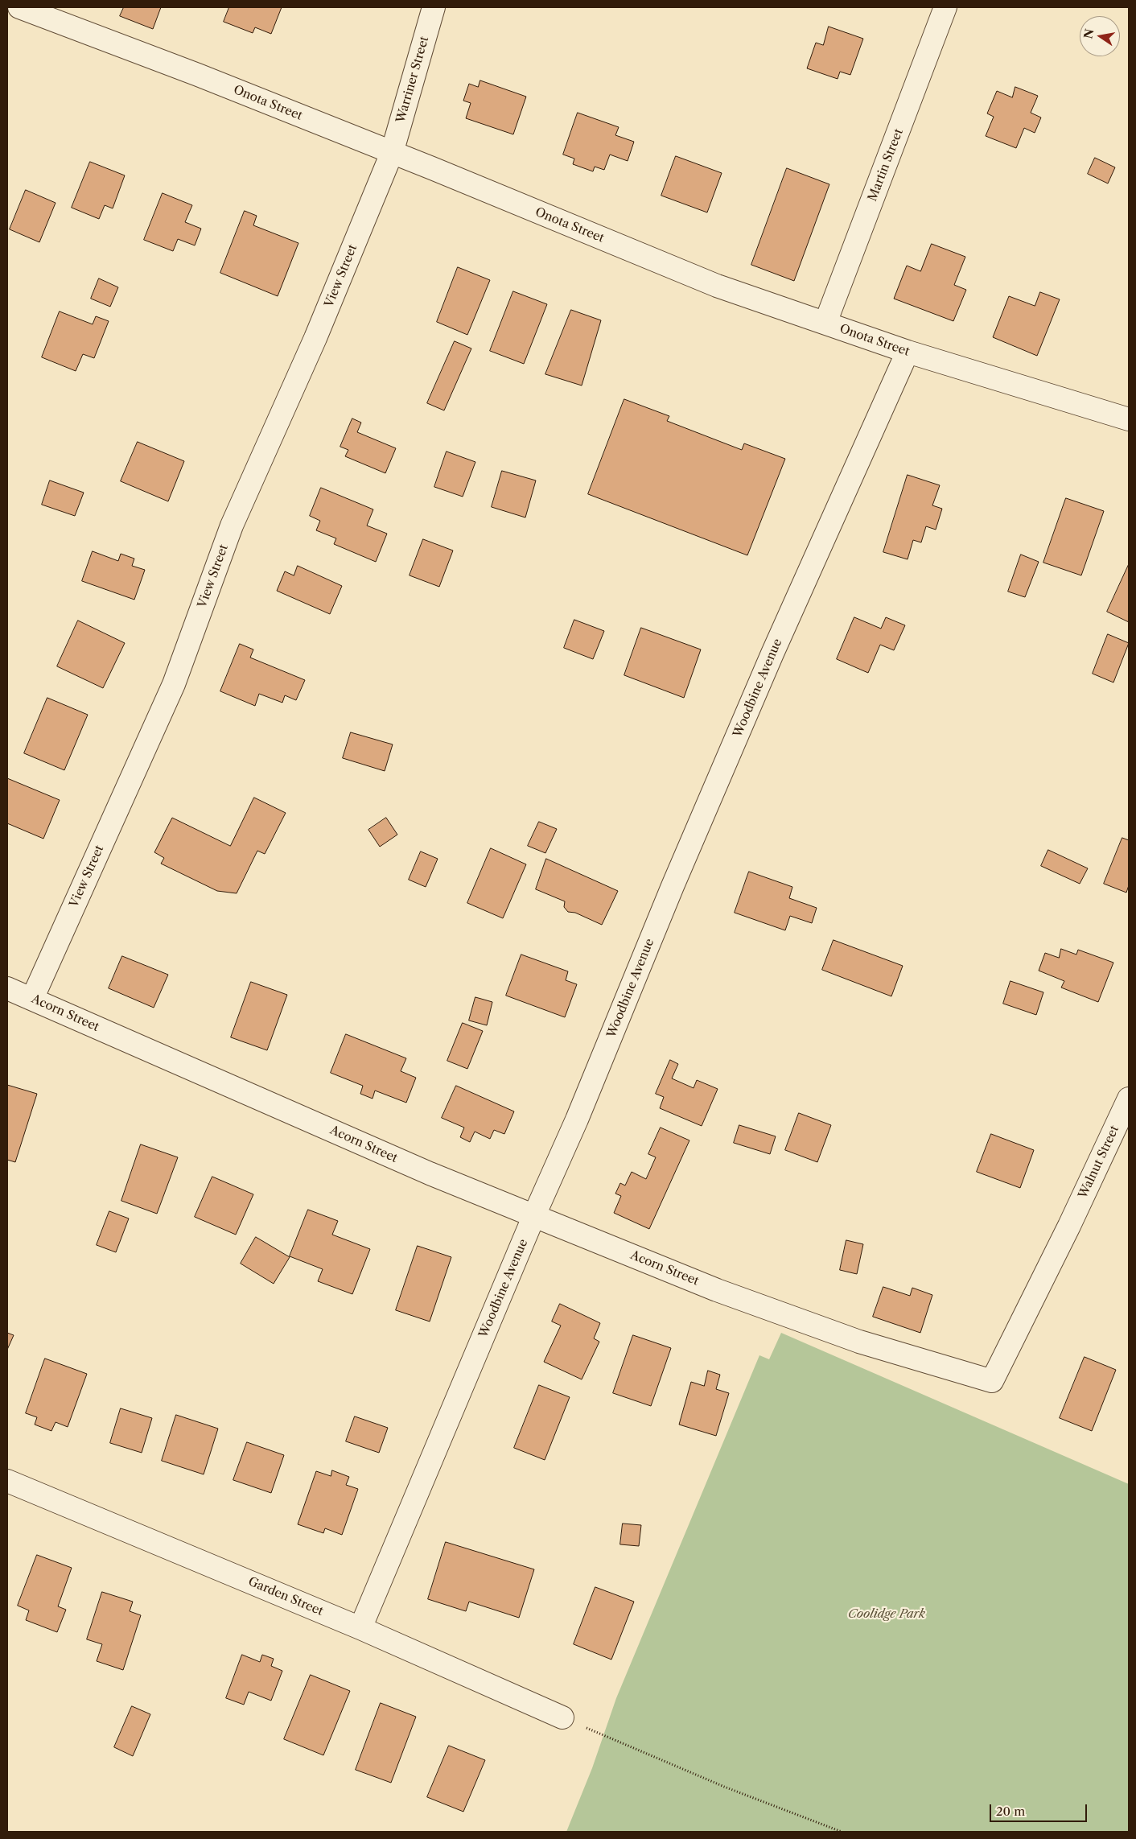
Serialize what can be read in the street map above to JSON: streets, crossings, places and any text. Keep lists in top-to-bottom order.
{
  "streets": {
    "street": [
      "Warriner Street",
      "Onota Street",
      "Martin Street",
      "View Street",
      "Woodbine Avenue",
      "Acorn Street",
      "Walnut Street",
      "Garden Street"
    ]
  },
  "crossings": [
    ["Warriner Street", "Onota Street"],
    ["Warriner Street", "View Street"],
    ["Onota Street", "Martin Street"],
    ["Onota Street", "View Street"],
    ["Onota Street", "Woodbine Avenue"],
    ["View Street", "Acorn Street"],
    ["Woodbine Avenue", "Acorn Street"],
    ["Woodbine Avenue", "Garden Street"],
    ["Acorn Street", "Walnut Street"]
  ],
  "parks": ["Coolidge Park"],
  "scale_bar": "20 m",
  "north": "left"
}
